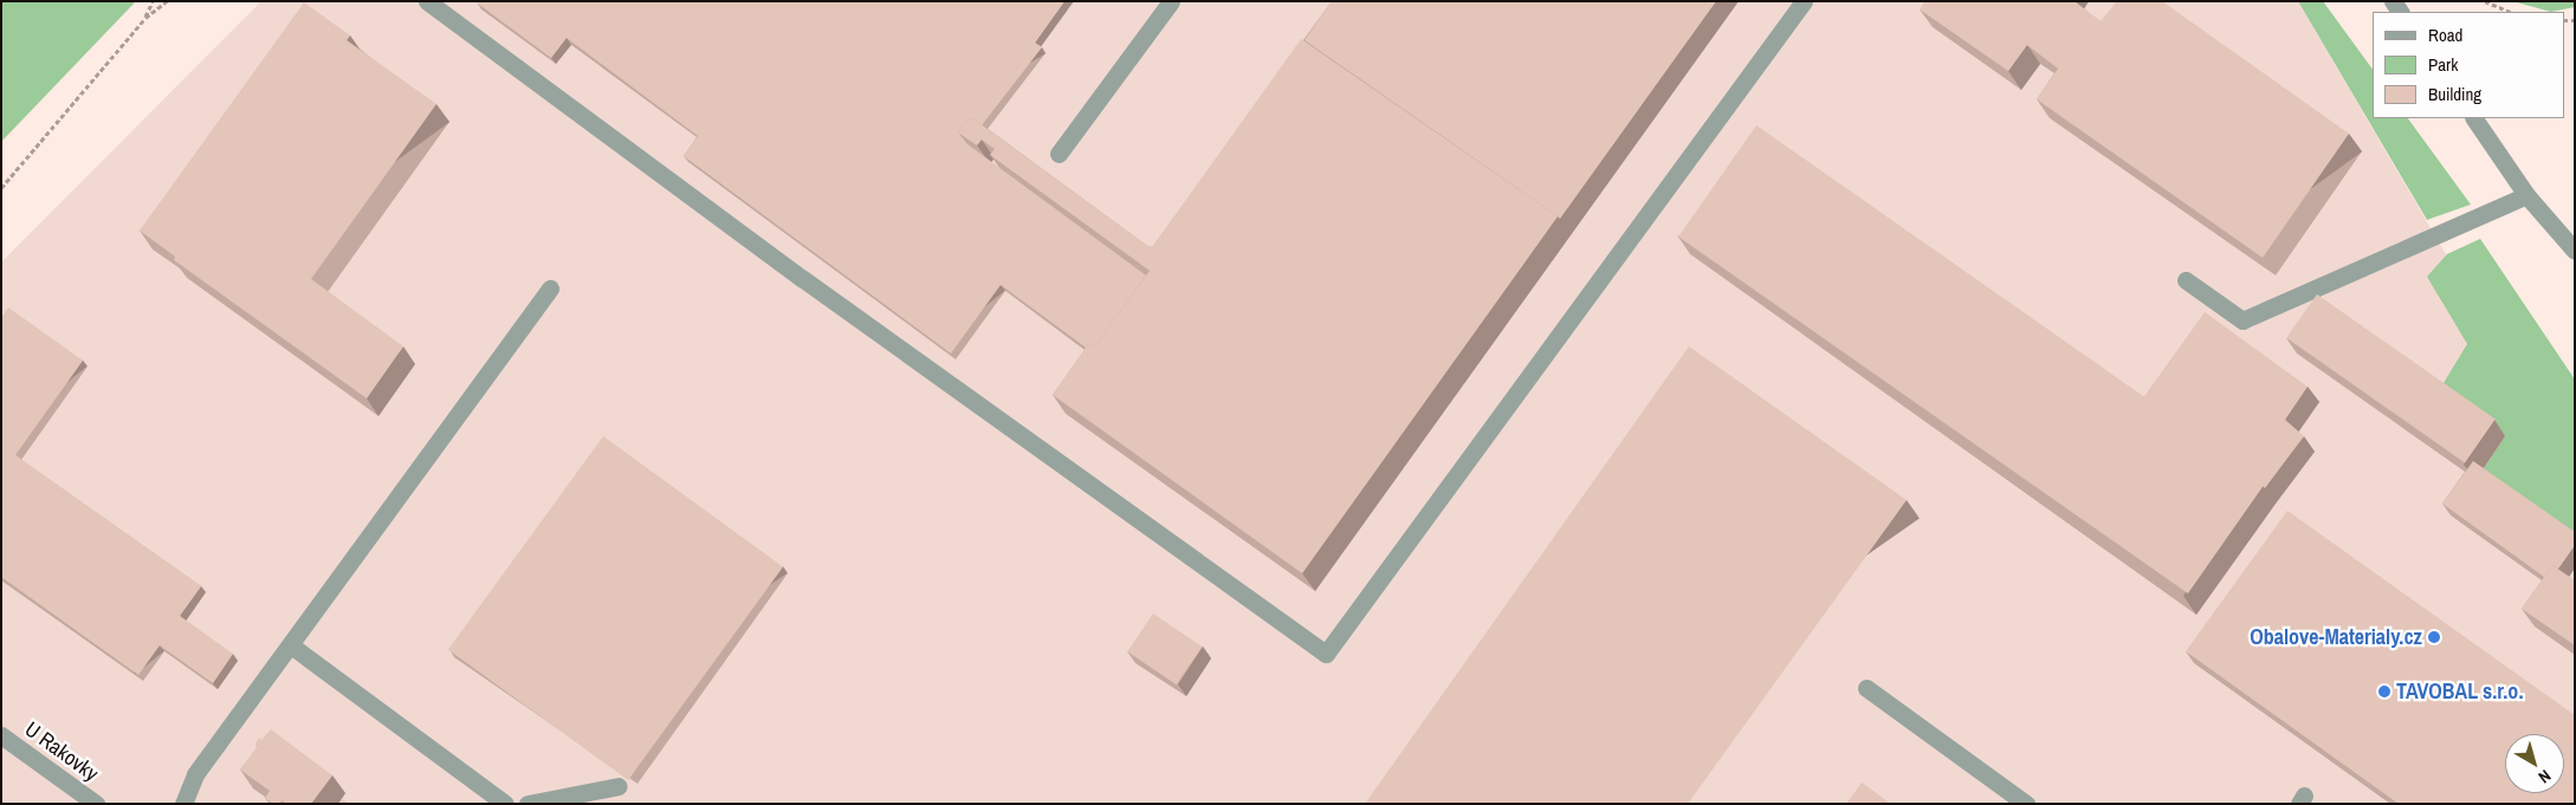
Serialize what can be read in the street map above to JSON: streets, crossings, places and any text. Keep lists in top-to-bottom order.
{
  "streets": {
    "street": ["U Rakovky"]
  },
  "places": ["Obalove-Materialy.cz", "TAVOBAL s.r.o."],
  "legend": ["Road", "Park", "Building"],
  "north": "bottom right"
}
